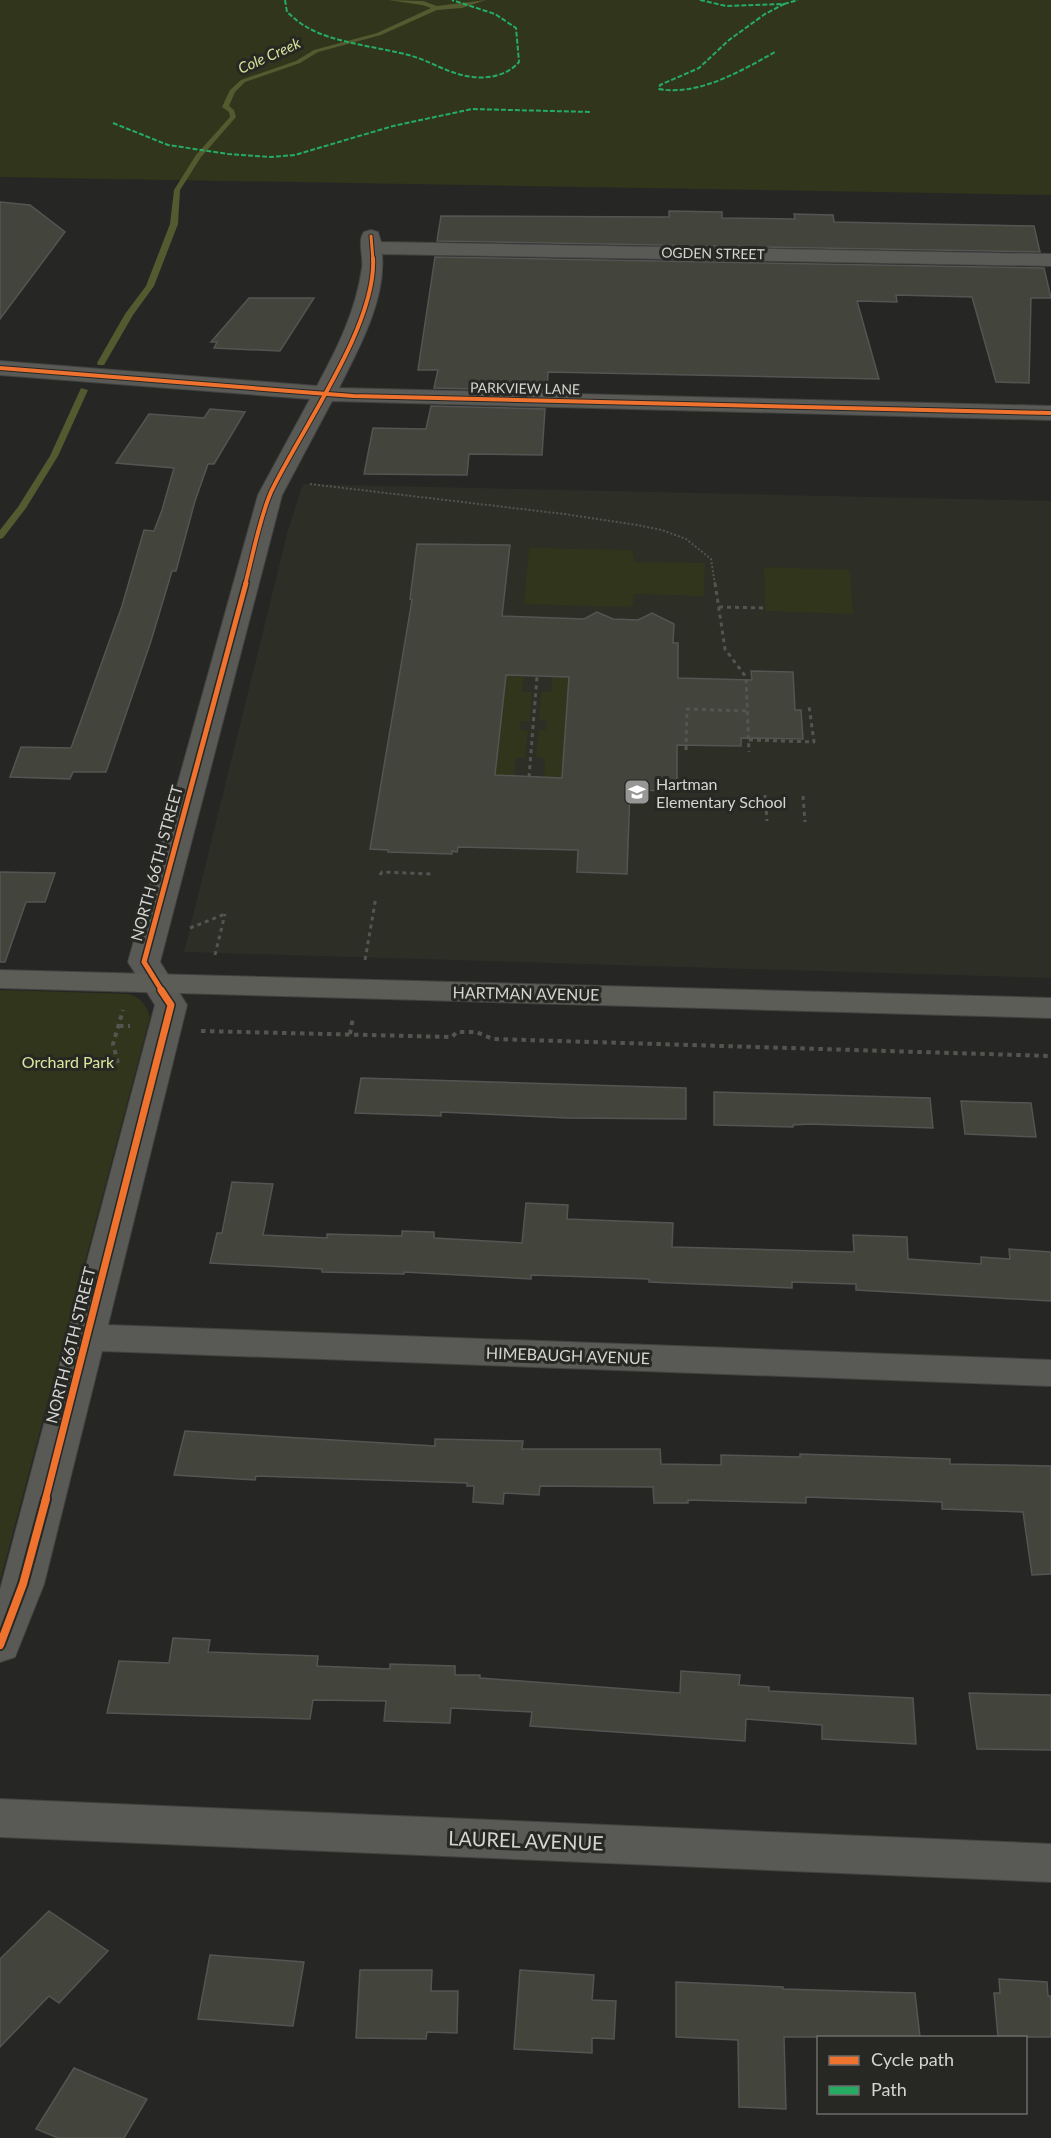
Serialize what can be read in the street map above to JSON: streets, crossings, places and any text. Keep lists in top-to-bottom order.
{
  "streets": {
    "main road": ["HARTMAN AVENUE"],
    "street": [
      "OGDEN STREET",
      "PARKVIEW LANE",
      "NORTH 66TH STREET",
      "HIMEBAUGH AVENUE",
      "LAUREL AVENUE"
    ]
  },
  "crossings": [
    ["OGDEN STREET", "NORTH 66TH STREET"],
    ["PARKVIEW LANE", "NORTH 66TH STREET"],
    ["NORTH 66TH STREET", "HARTMAN AVENUE"],
    ["NORTH 66TH STREET", "HIMEBAUGH AVENUE"]
  ],
  "water": ["Cole Creek"],
  "parks": ["Orchard Park"],
  "places": {
    "school or university": ["Hartman Elementary School"]
  },
  "legend": ["Cycle path", "Path"]
}
